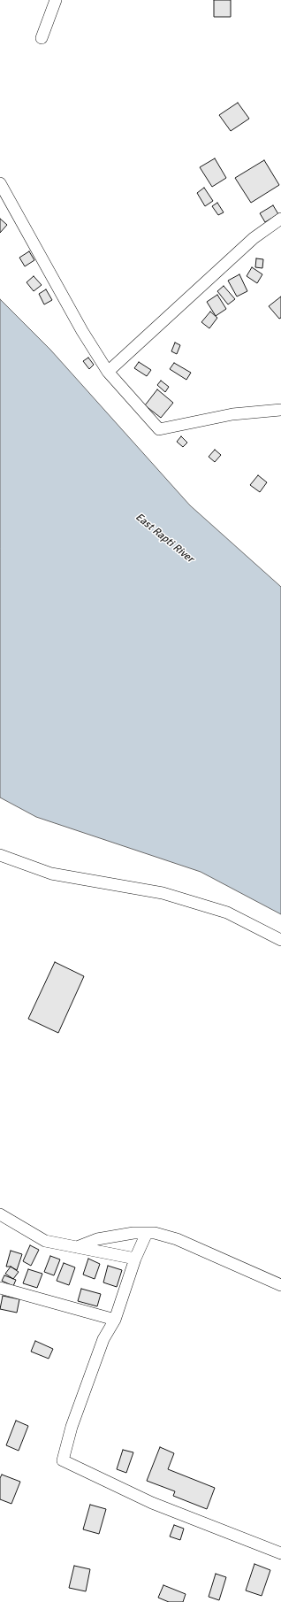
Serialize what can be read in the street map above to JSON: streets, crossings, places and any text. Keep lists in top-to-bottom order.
{
  "water": ["East Rapti River"]
}
